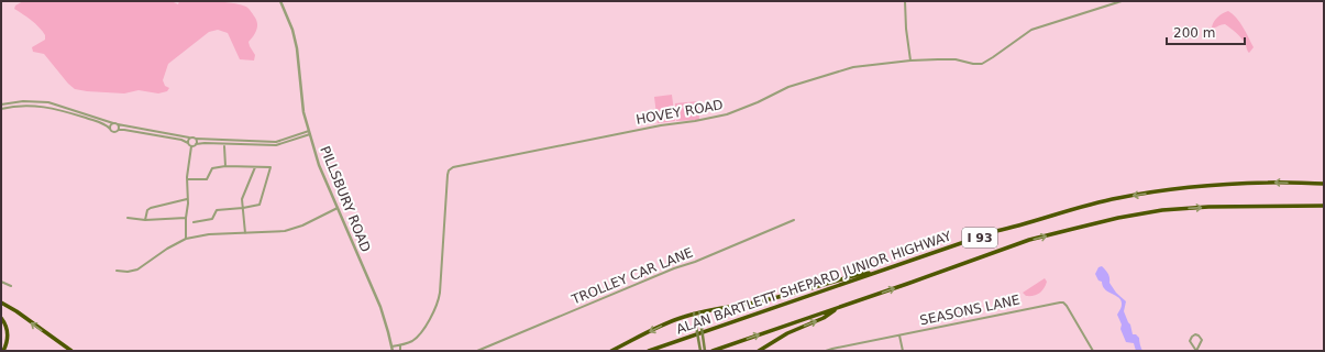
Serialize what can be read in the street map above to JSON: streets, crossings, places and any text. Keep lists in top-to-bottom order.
{
  "streets": {
    "highway": ["I 93", "ALAN BARTLETT SHEPARD JUNIOR HIGHWAY"],
    "street": [
      "HOVEY ROAD",
      "PILLSBURY ROAD",
      "TROLLEY CAR LANE",
      "SEASONS LANE"
    ]
  },
  "crossings": [
    ["HOVEY ROAD", "PILLSBURY ROAD"]
  ],
  "scale_bar": "200 m"
}
